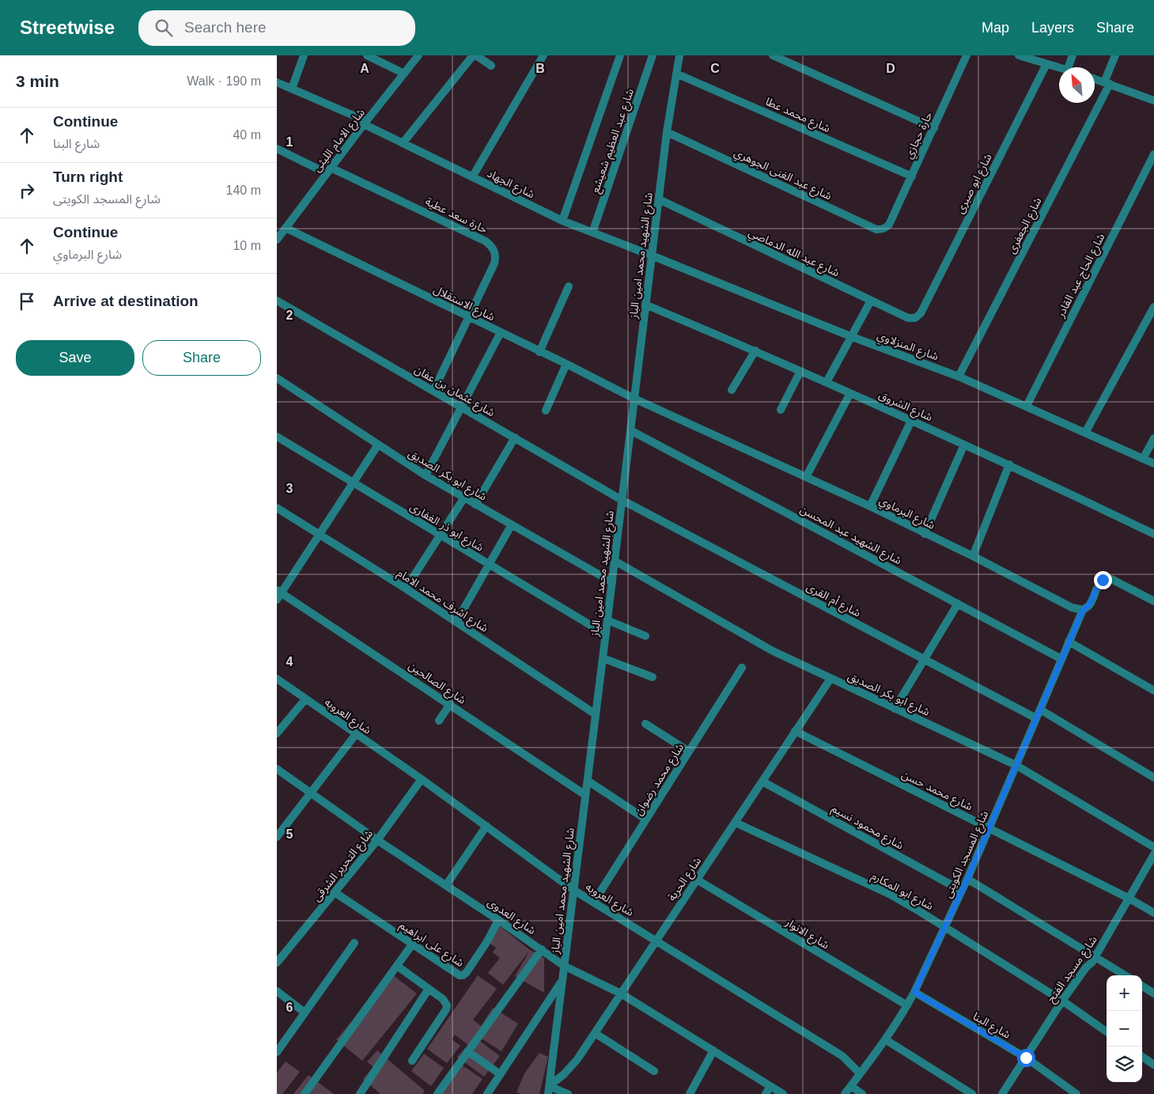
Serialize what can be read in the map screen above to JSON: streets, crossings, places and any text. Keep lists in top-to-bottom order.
{
  "streets": {
    "street": [
      "شارع محمد عطا",
      "حارة حجازي",
      "شارع الامام الليثى",
      "شارع عبد العظيم شعيشع",
      "شارع عبد الغنى الجوهري",
      "شارع الجهاد",
      "شارع ابو صبرى",
      "حارة سعد عطية",
      "شارع الجعفرى",
      "شارع عبد الله الدماصي",
      "شارع الشهيد محمد امين الباز",
      "شارع الحاج عبد القادر",
      "شارع الاستقلال",
      "شارع المنزلاوي",
      "شارع عثمان بن عفان",
      "شارع الشروق",
      "شارع ابو بكر الصديق",
      "شارع البرماوي",
      "شارع ابو ذر الغفارى",
      "شارع الشهيد عبد المحسن",
      "شارع أم القرى",
      "شارع اشرف محمد الامام",
      "شارع الصالحين",
      "شارع العروبه",
      "شارع محمد رضوان",
      "شارع محمد حسن",
      "شارع محمود نسيم",
      "شارع المسجد الكويتى",
      "شارع التحرير الشرقى",
      "شارع الحرية",
      "شارع ابو المكارم",
      "شارع العدوى",
      "شارع الانوار",
      "شارع على ابراهيم",
      "شارع مسجد الفتح",
      "شارع البنا"
    ]
  },
  "crossings": [
    ["شارع محمد عطا", "حارة حجازي"],
    ["شارع محمد عطا", "شارع الشهيد محمد امين الباز"],
    ["حارة حجازي", "شارع عبد الغنى الجوهري"],
    ["شارع الامام الليثى", "شارع الجهاد"],
    ["شارع الامام الليثى", "حارة سعد عطية"],
    ["شارع الامام الليثى", "شارع الاستقلال"],
    ["شارع عبد العظيم شعيشع", "شارع الجهاد"],
    ["شارع عبد الغنى الجوهري", "شارع الشهيد محمد امين الباز"],
    ["شارع الجهاد", "شارع الشهيد محمد امين الباز"],
    ["شارع الجهاد", "شارع المنزلاوي"],
    ["شارع ابو صبرى", "شارع عبد الله الدماصي"],
    ["حارة سعد عطية", "شارع الاستقلال"],
    ["حارة سعد عطية", "شارع عثمان بن عفان"],
    ["شارع الجعفرى", "شارع المنزلاوي"],
    ["شارع عبد الله الدماصي", "شارع الشهيد محمد امين الباز"],
    ["شارع الشهيد محمد امين الباز", "شارع الاستقلال"],
    ["شارع الشهيد محمد امين الباز", "شارع المنزلاوي"],
    ["شارع الشهيد محمد امين الباز", "شارع عثمان بن عفان"],
    ["شارع الشهيد محمد امين الباز", "شارع الشروق"],
    ["شارع الشهيد محمد امين الباز", "شارع ابو بكر الصديق"],
    ["شارع الشهيد محمد امين الباز", "شارع البرماوي"],
    ["شارع الشهيد محمد امين الباز", "شارع ابو ذر الغفارى"],
    ["شارع الشهيد محمد امين الباز", "شارع الشهيد عبد المحسن"],
    ["شارع الشهيد محمد امين الباز", "شارع أم القرى"],
    ["شارع الشهيد محمد امين الباز", "شارع اشرف محمد الامام"],
    ["شارع الشهيد محمد امين الباز", "شارع الصالحين"],
    ["شارع الشهيد محمد امين الباز", "شارع العروبه"],
    ["شارع الشهيد محمد امين الباز", "شارع الحرية"],
    ["شارع الشهيد محمد امين الباز", "شارع العدوى"],
    ["شارع الحاج عبد القادر", "شارع المنزلاوي"],
    ["شارع الاستقلال", "شارع البرماوي"],
    ["شارع عثمان بن عفان", "شارع أم القرى"],
    ["شارع ابو بكر الصديق", "شارع المسجد الكويتى"],
    ["شارع ابو بكر الصديق", "شارع الحرية"],
    ["شارع البرماوي", "شارع المسجد الكويتى"],
    ["شارع الشهيد عبد المحسن", "شارع المسجد الكويتى"],
    ["شارع أم القرى", "شارع المسجد الكويتى"],
    ["شارع العروبه", "شارع محمد رضوان"],
    ["شارع العروبه", "شارع المسجد الكويتى"],
    ["شارع العروبه", "شارع التحرير الشرقى"],
    ["شارع العروبه", "شارع الحرية"],
    ["شارع محمد حسن", "شارع المسجد الكويتى"],
    ["شارع محمد حسن", "شارع الحرية"],
    ["شارع محمد حسن", "شارع مسجد الفتح"],
    ["شارع محمود نسيم", "شارع المسجد الكويتى"],
    ["شارع محمود نسيم", "شارع الحرية"],
    ["شارع المسجد الكويتى", "شارع ابو المكارم"],
    ["شارع المسجد الكويتى", "شارع الانوار"],
    ["شارع المسجد الكويتى", "شارع البنا"],
    ["شارع التحرير الشرقى", "شارع العدوى"],
    ["شارع التحرير الشرقى", "شارع على ابراهيم"],
    ["شارع الحرية", "شارع ابو المكارم"],
    ["شارع الحرية", "شارع العدوى"],
    ["شارع الحرية", "شارع الانوار"],
    ["شارع ابو المكارم", "شارع مسجد الفتح"],
    ["شارع العدوى", "شارع على ابراهيم"],
    ["شارع مسجد الفتح", "شارع البنا"]
  ],
  "north": "top left",
  "page": {
    "header": "Streetwise",
    "search": "Search here",
    "nav": ["Map", "Layers", "Share"],
    "heading": ["3 min", "Walk · 190 m"],
    "list": [
      ["Continue", "شارع البنا", "40 m"],
      ["Turn right", "شارع المسجد الكويتى", "140 m"],
      ["Continue", "شارع البرماوي", "10 m"],
      "Arrive at destination"
    ],
    "buttons": ["Save", "Share"],
    "map_buttons": ["+", "−"]
  },
  "grid": {
    "columns": [
      "A",
      "B",
      "C",
      "D"
    ],
    "rows": [
      "1",
      "2",
      "3",
      "4",
      "5",
      "6"
    ]
  }
}
